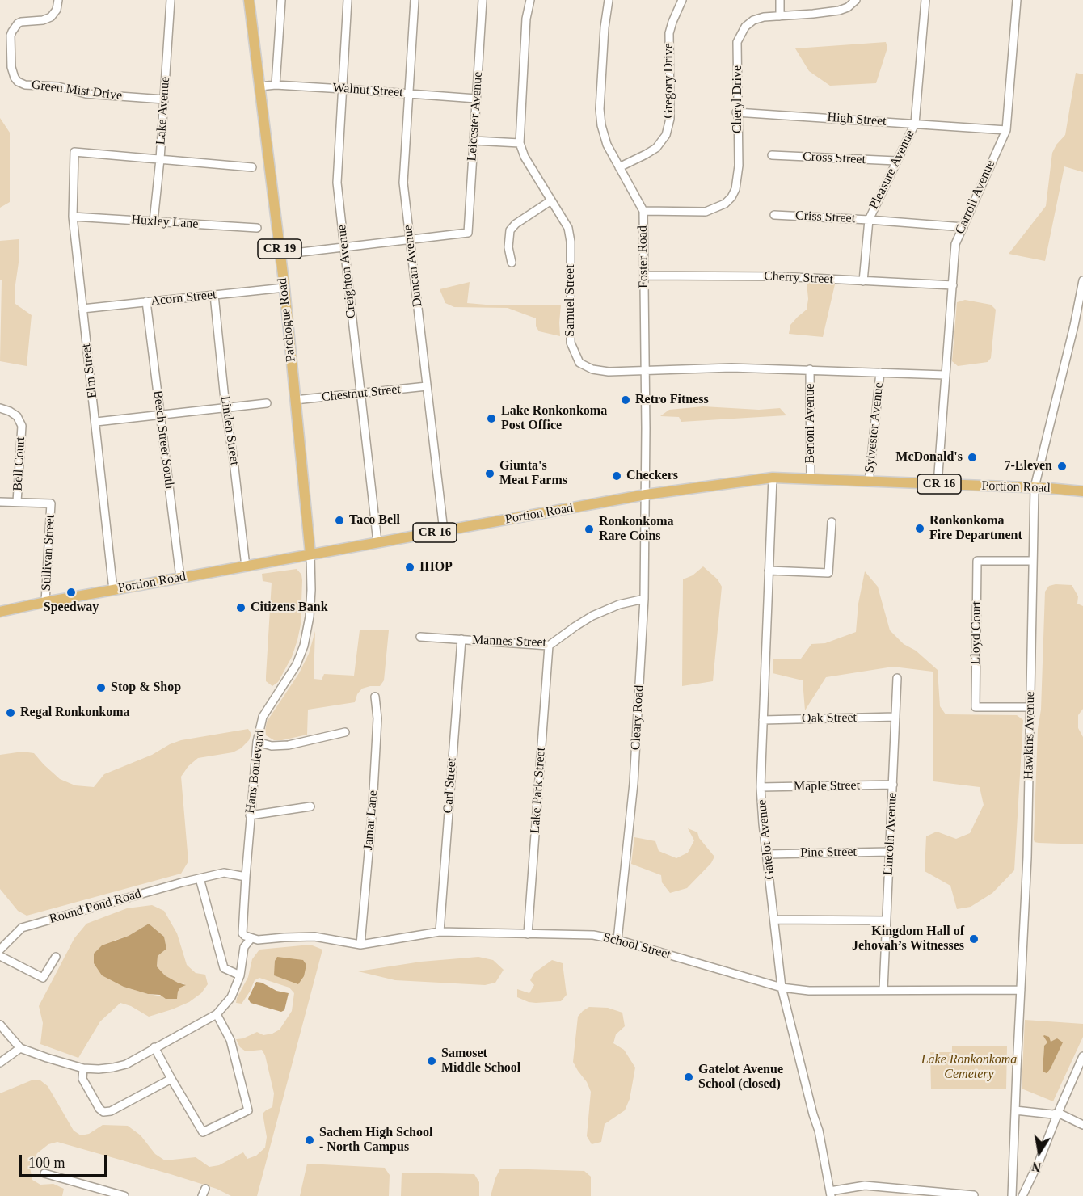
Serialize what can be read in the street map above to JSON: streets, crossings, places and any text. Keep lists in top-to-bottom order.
{
  "streets": {
    "main road": [
      "CR 19",
      "Patchogue Road",
      "CR 16",
      "Portion Road"
    ],
    "street": [
      "Gregory Drive",
      "Green Mist Drive",
      "Walnut Street",
      "Cheryl Drive",
      "Lake Avenue",
      "Leicester Avenue",
      "High Street",
      "Cross Street",
      "Pleasure Avenue",
      "Carroll Avenue",
      "Criss Street",
      "Huxley Lane",
      "Foster Road",
      "Duncan Avenue",
      "Creighton Avenue",
      "Cherry Street",
      "Acorn Street",
      "Samuel Street",
      "Elm Street",
      "Chestnut Street",
      "Benoni Avenue",
      "Sylvester Avenue",
      "Linden Street",
      "Beech Street South",
      "Bell Court",
      "Sullivan Street",
      "Lloyd Court",
      "Mannes Street",
      "Cleary Road",
      "Oak Street",
      "Hawkins Avenue",
      "Hans Boulevard",
      "Carl Street",
      "Maple Street",
      "Lake Park Street",
      "Jamar Lane",
      "Lincoln Avenue",
      "Gatelot Avenue",
      "Pine Street",
      "Round Pond Road",
      "School Street"
    ]
  },
  "crossings": [
    ["Gregory Drive", "Foster Road"],
    ["Green Mist Drive", "Lake Avenue"],
    ["Walnut Street", "Leicester Avenue"],
    ["Walnut Street", "Duncan Avenue"],
    ["Walnut Street", "Creighton Avenue"],
    ["Walnut Street", "Patchogue Road"],
    ["Cheryl Drive", "High Street"],
    ["Cheryl Drive", "Foster Road"],
    ["Lake Avenue", "Huxley Lane"],
    ["Lake Avenue", "Elm Street"],
    ["Leicester Avenue", "Duncan Avenue"],
    ["High Street", "Pleasure Avenue"],
    ["High Street", "Carroll Avenue"],
    ["Cross Street", "Pleasure Avenue"],
    ["Pleasure Avenue", "Criss Street"],
    ["Pleasure Avenue", "Cherry Street"],
    ["Carroll Avenue", "Criss Street"],
    ["Carroll Avenue", "Cherry Street"],
    ["Carroll Avenue", "Samuel Street"],
    ["Carroll Avenue", "Portion Road"],
    ["Huxley Lane", "Elm Street"],
    ["Foster Road", "Cherry Street"],
    ["Foster Road", "Samuel Street"],
    ["Foster Road", "Portion Road"],
    ["Foster Road", "Cleary Road"],
    ["Duncan Avenue", "Chestnut Street"],
    ["Duncan Avenue", "Portion Road"],
    ["Creighton Avenue", "Chestnut Street"],
    ["Creighton Avenue", "Portion Road"],
    ["Acorn Street", "Patchogue Road"],
    ["Acorn Street", "Elm Street"],
    ["Acorn Street", "Linden Street"],
    ["Acorn Street", "Beech Street South"],
    ["Samuel Street", "Benoni Avenue"],
    ["Samuel Street", "Sylvester Avenue"],
    ["Patchogue Road", "Chestnut Street"],
    ["Patchogue Road", "Portion Road"],
    ["Patchogue Road", "Hans Boulevard"],
    ["Elm Street", "Portion Road"],
    ["Benoni Avenue", "Portion Road"],
    ["Sylvester Avenue", "Portion Road"],
    ["Linden Street", "Portion Road"],
    ["Beech Street South", "Portion Road"],
    ["Bell Court", "Sullivan Street"],
    ["Portion Road", "Sullivan Street"],
    ["Portion Road", "Cleary Road"],
    ["Portion Road", "Hawkins Avenue"],
    ["Portion Road", "Hans Boulevard"],
    ["Portion Road", "Gatelot Avenue"],
    ["Lloyd Court", "Hawkins Avenue"],
    ["Mannes Street", "Cleary Road"],
    ["Mannes Street", "Carl Street"],
    ["Mannes Street", "Lake Park Street"],
    ["Cleary Road", "School Street"],
    ["Oak Street", "Lincoln Avenue"],
    ["Oak Street", "Gatelot Avenue"],
    ["Hawkins Avenue", "School Street"],
    ["Hans Boulevard", "Round Pond Road"],
    ["Hans Boulevard", "School Street"],
    ["Carl Street", "School Street"],
    ["Maple Street", "Lincoln Avenue"],
    ["Maple Street", "Gatelot Avenue"],
    ["Lake Park Street", "School Street"],
    ["Jamar Lane", "School Street"],
    ["Lincoln Avenue", "Pine Street"],
    ["Lincoln Avenue", "School Street"],
    ["Gatelot Avenue", "Pine Street"],
    ["Gatelot Avenue", "School Street"]
  ],
  "parks": ["Lake Ronkonkoma Cemetery"],
  "places": [
    "Retro Fitness",
    "Lake Ronkonkoma Post Office",
    "McDonald's",
    "7-Eleven",
    "Giunta's Meat Farms",
    "Checkers",
    "Taco Bell",
    "Ronkonkoma Fire Department",
    "Ronkonkoma Rare Coins",
    "IHOP",
    "Speedway",
    "Citizens Bank",
    "Stop & Shop",
    "Regal Ronkonkoma",
    "Kingdom Hall of Jehovah’s Witnesses",
    "Samoset Middle School",
    "Gatelot Avenue School (closed)",
    "Sachem High School - North Campus"
  ],
  "scale_bar": "100 m",
  "north": "bottom"
}
